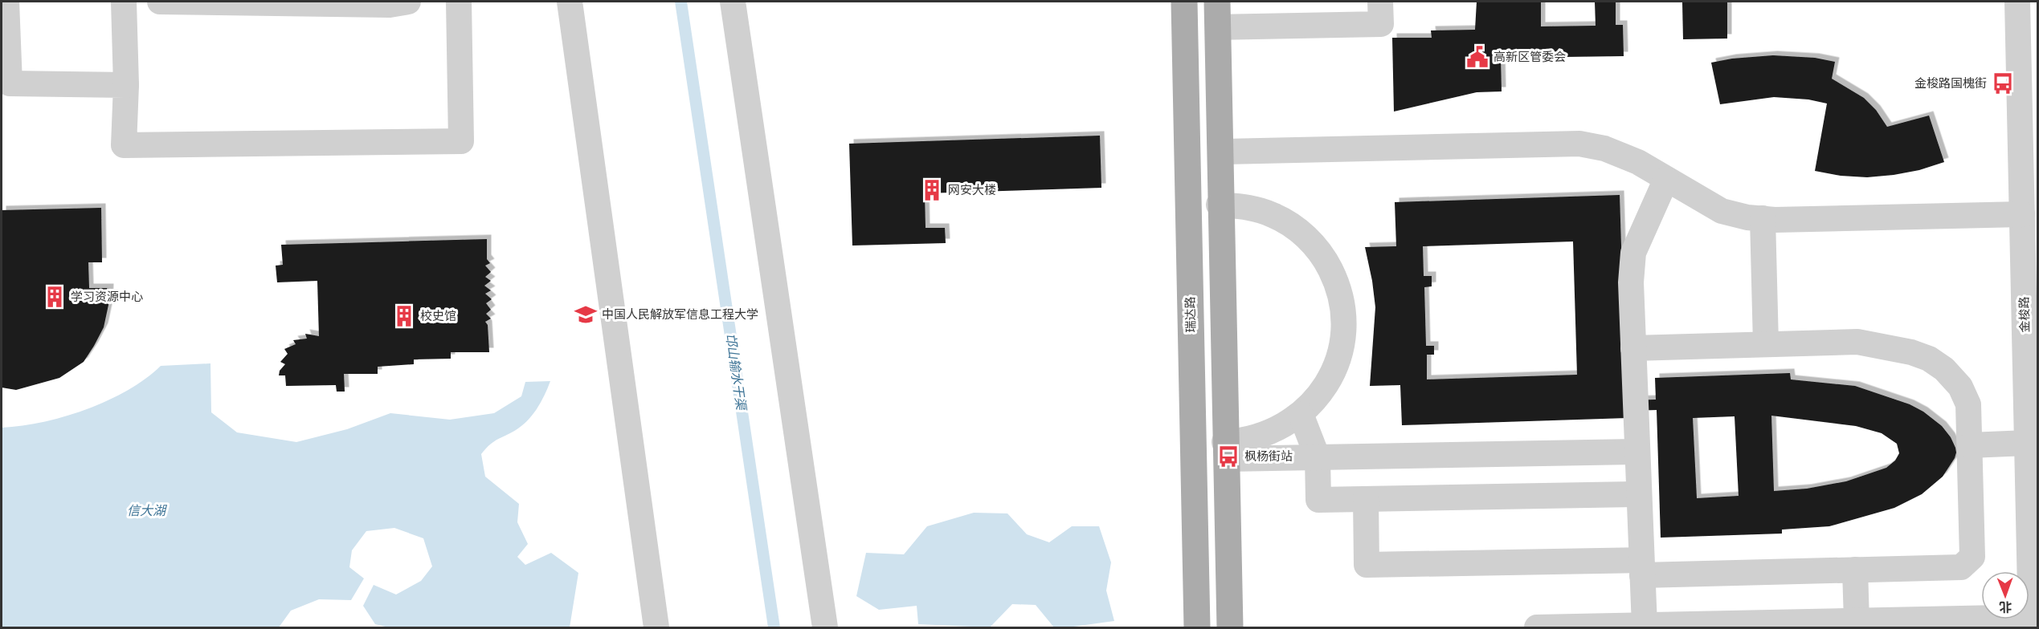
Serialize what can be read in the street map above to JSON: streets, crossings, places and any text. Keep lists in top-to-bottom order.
{
  "streets": {
    "main road": ["瑞达路"],
    "street": ["金梭路"]
  },
  "water": ["邙山输水干渠", "信大湖"],
  "places": {
    "public building": ["高新区管委会"],
    "bus stop": ["金梭路国槐街", "枫杨街站"],
    "building": ["网安大楼", "学习资源中心", "校史馆"],
    "school or university": ["中国人民解放军信息工程大学"]
  },
  "north": "bottom"
}
